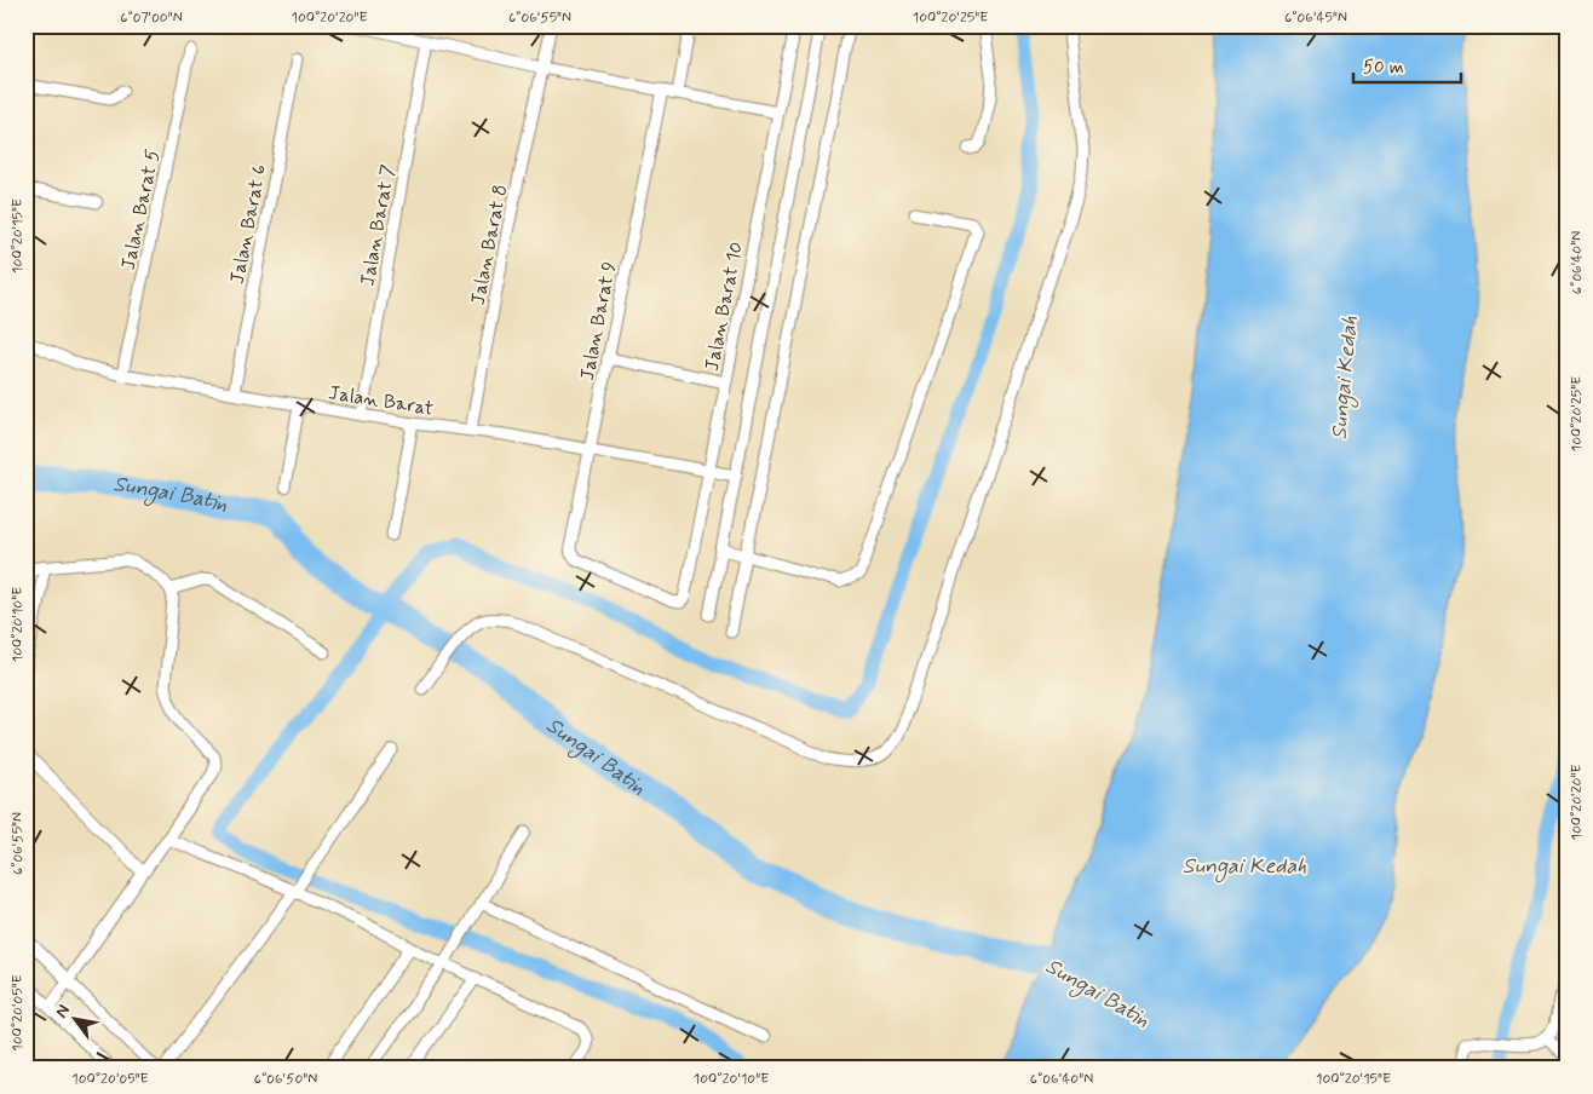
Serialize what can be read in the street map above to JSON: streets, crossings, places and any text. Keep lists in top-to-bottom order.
{
  "streets": {
    "street": [
      "Jalan Barat 5",
      "Jalan Barat 6",
      "Jalan Barat 7",
      "Jalan Barat 8",
      "Jalan Barat 10",
      "Jalan Barat 9",
      "Jalan Barat"
    ]
  },
  "crossings": [
    ["Jalan Barat 5", "Jalan Barat"],
    ["Jalan Barat 6", "Jalan Barat"],
    ["Jalan Barat 7", "Jalan Barat"],
    ["Jalan Barat 8", "Jalan Barat"],
    ["Jalan Barat 10", "Jalan Barat 9"],
    ["Jalan Barat 10", "Jalan Barat"],
    ["Jalan Barat 9", "Jalan Barat"]
  ],
  "water": ["Sungai Kedah", "Sungai Batin"],
  "scale_bar": "50 m",
  "north": "top left",
  "coordinates": [
    "6°07'00\"N",
    "100°20'20\"E",
    "6°06'55\"N",
    "100°20'25\"E",
    "6°06'45\"N",
    "100°20'15\"E",
    "6°06'40\"N",
    "100°20'10\"E",
    "100°20'05\"E",
    "6°06'50\"N"
  ]
}
